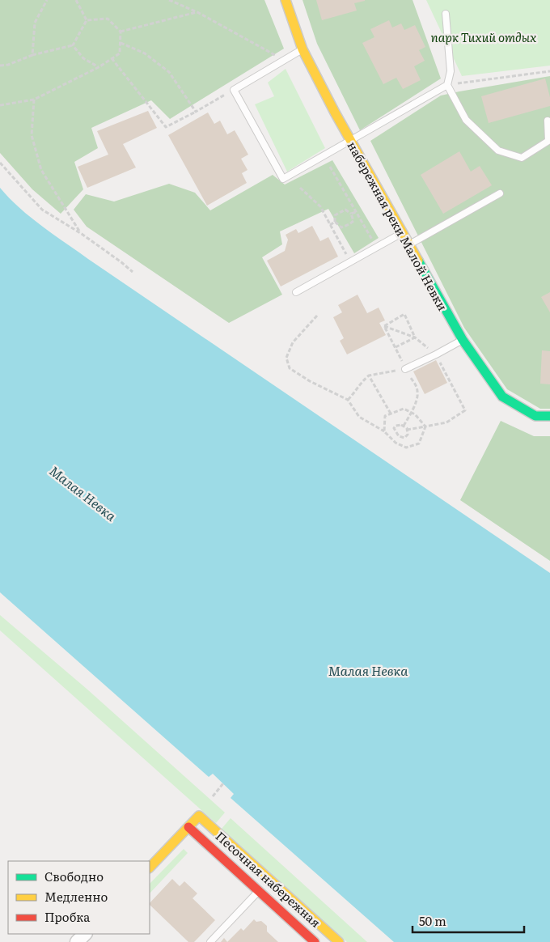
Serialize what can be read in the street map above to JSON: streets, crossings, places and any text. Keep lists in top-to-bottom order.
{
  "streets": {
    "street": ["набережная реки Малой Невки", "Песочная набережная"]
  },
  "water": ["Малая Невка"],
  "parks": ["парк Тихий отдых"],
  "legend": ["Свободно", "Медленно", "Пробка"],
  "scale_bar": "50 m"
}
